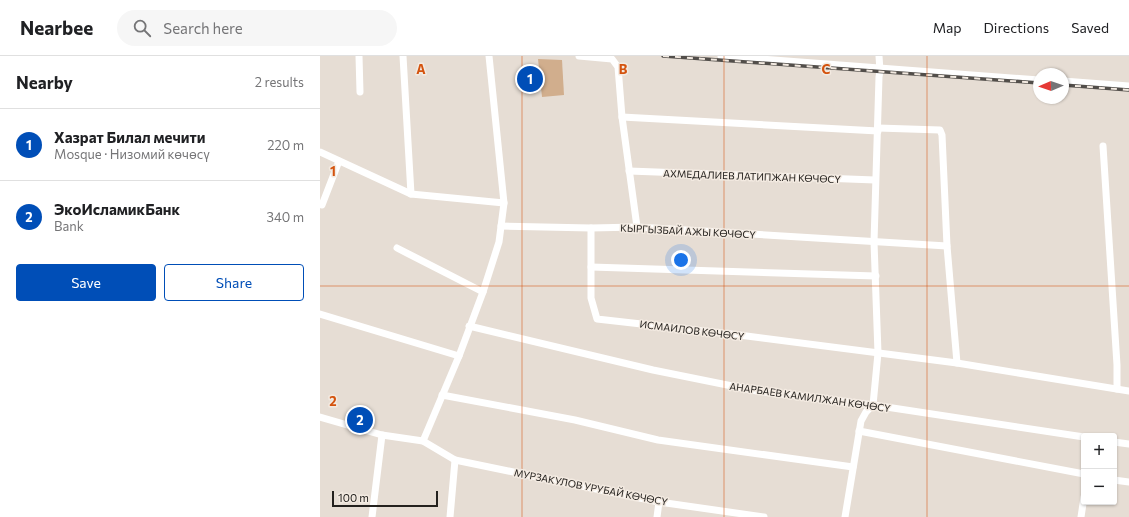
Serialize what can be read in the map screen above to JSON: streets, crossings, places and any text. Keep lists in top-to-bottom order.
{
  "streets": {
    "street": [
      "АХМЕДАЛИЕВ ЛАТИПЖАН КӨЧӨСҮ",
      "КЫРГЫЗБАЙ АЖЫ КӨЧӨСҮ",
      "ИСМАИЛОВ КӨЧӨСҮ",
      "АНАРБАЕВ КАМИЛЖАН КӨЧӨСҮ",
      "МУРЗАКУЛОВ УРУБАЙ КӨЧӨСҮ"
    ]
  },
  "crossings": [
    ["КЫРГЫЗБАЙ АЖЫ КӨЧӨСҮ", "ИСМАИЛОВ КӨЧӨСҮ"]
  ],
  "scale_bar": "100 m",
  "north": "left",
  "page": {
    "header": "Nearbee",
    "search": "Search here",
    "nav": ["Map", "Directions", "Saved"],
    "heading": ["Nearby", "2 results"],
    "pins": ["1", "2"],
    "list": [
      {
        "mark": "1",
        "name": "Хазрат Билал мечити",
        "note": "Mosque · Низомий көчөсү",
        "value": "220 m"
      },
      {
        "mark": "2",
        "name": "ЭкоИсламикБанк",
        "note": "Bank",
        "value": "340 m"
      }
    ],
    "buttons": ["Save", "Share"],
    "map_buttons": ["+", "−"],
    "scale": "100 m"
  },
  "grid": {
    "columns": ["A", "B", "C"],
    "rows": ["1", "2"]
  }
}
